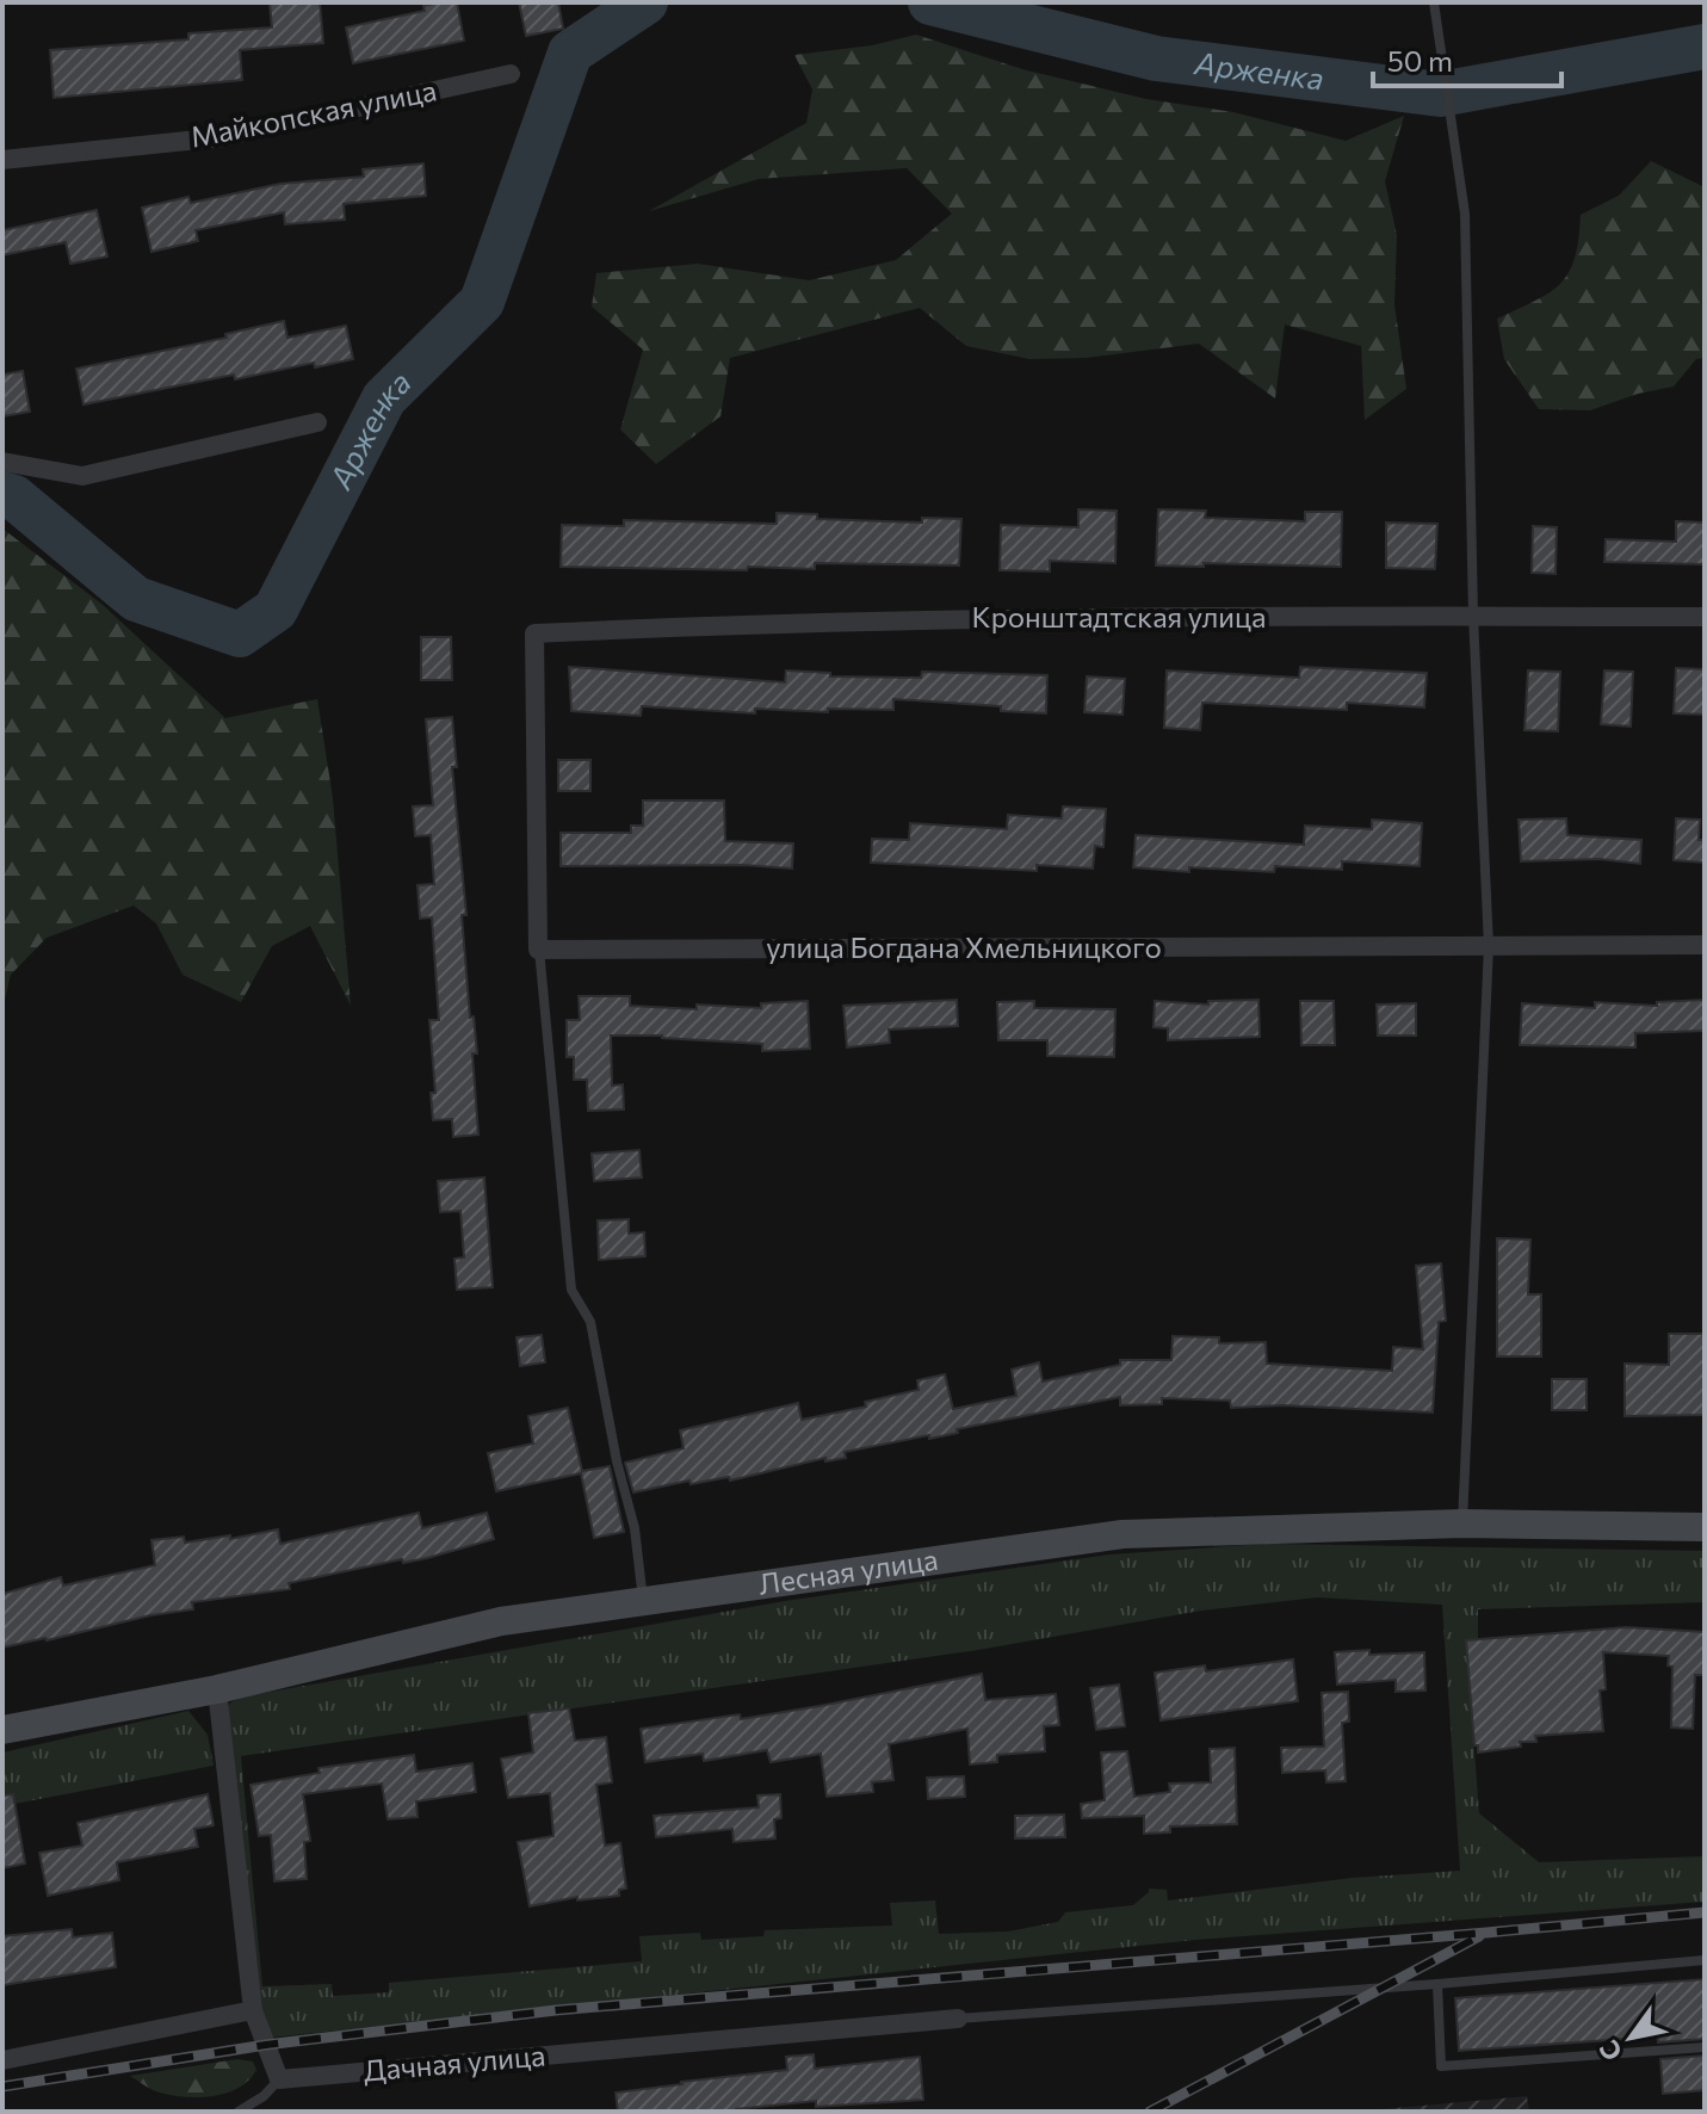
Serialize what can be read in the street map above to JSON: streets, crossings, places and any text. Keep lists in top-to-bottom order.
{
  "streets": {
    "street": [
      "Майкопская улица",
      "Кронштадтская улица",
      "улица Богдана Хмельницкого",
      "Лесная улица",
      "Дачная улица"
    ]
  },
  "crossings": [
    ["Кронштадтская улица", "улица Богдана Хмельницкого"]
  ],
  "water": ["Арженка"],
  "scale_bar": "50 m",
  "north": "bottom left"
}
